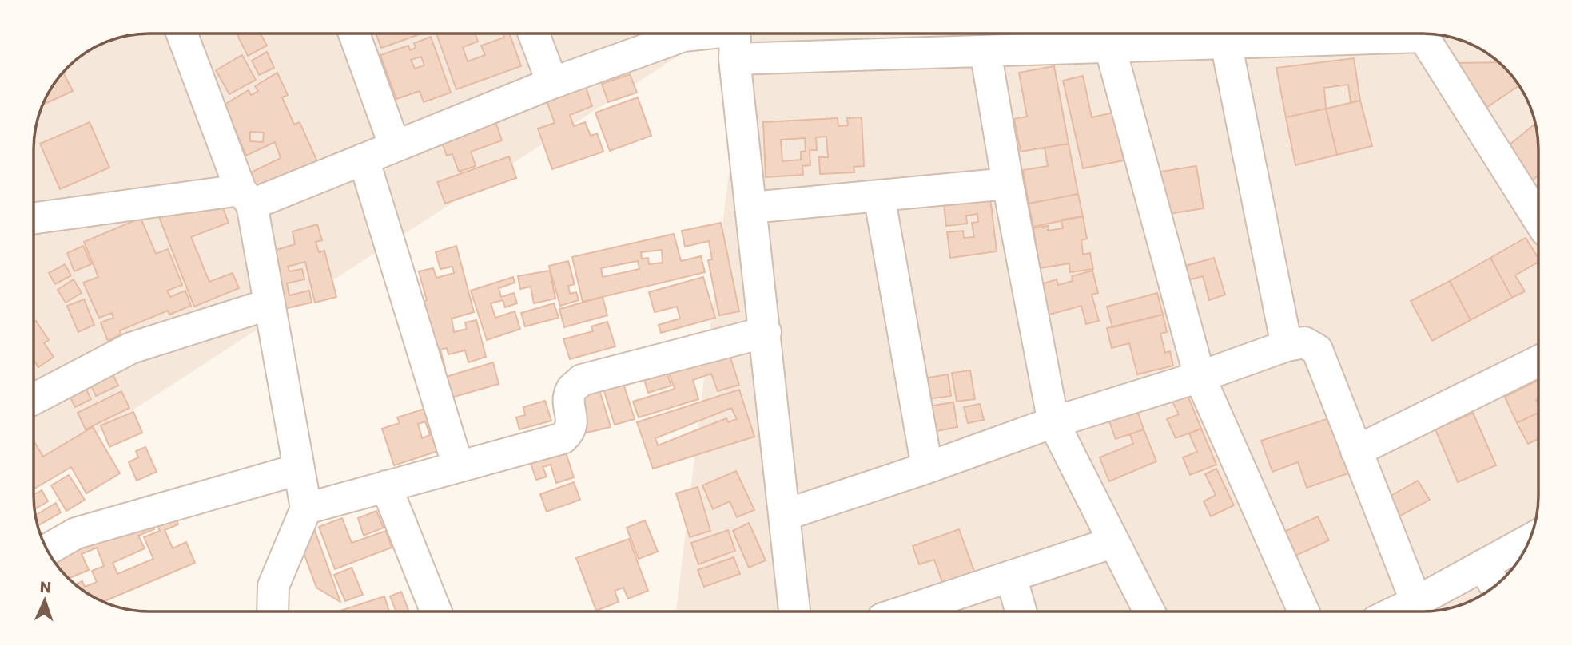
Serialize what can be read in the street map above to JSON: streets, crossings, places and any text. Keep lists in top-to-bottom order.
{
  "north": "top"
}
